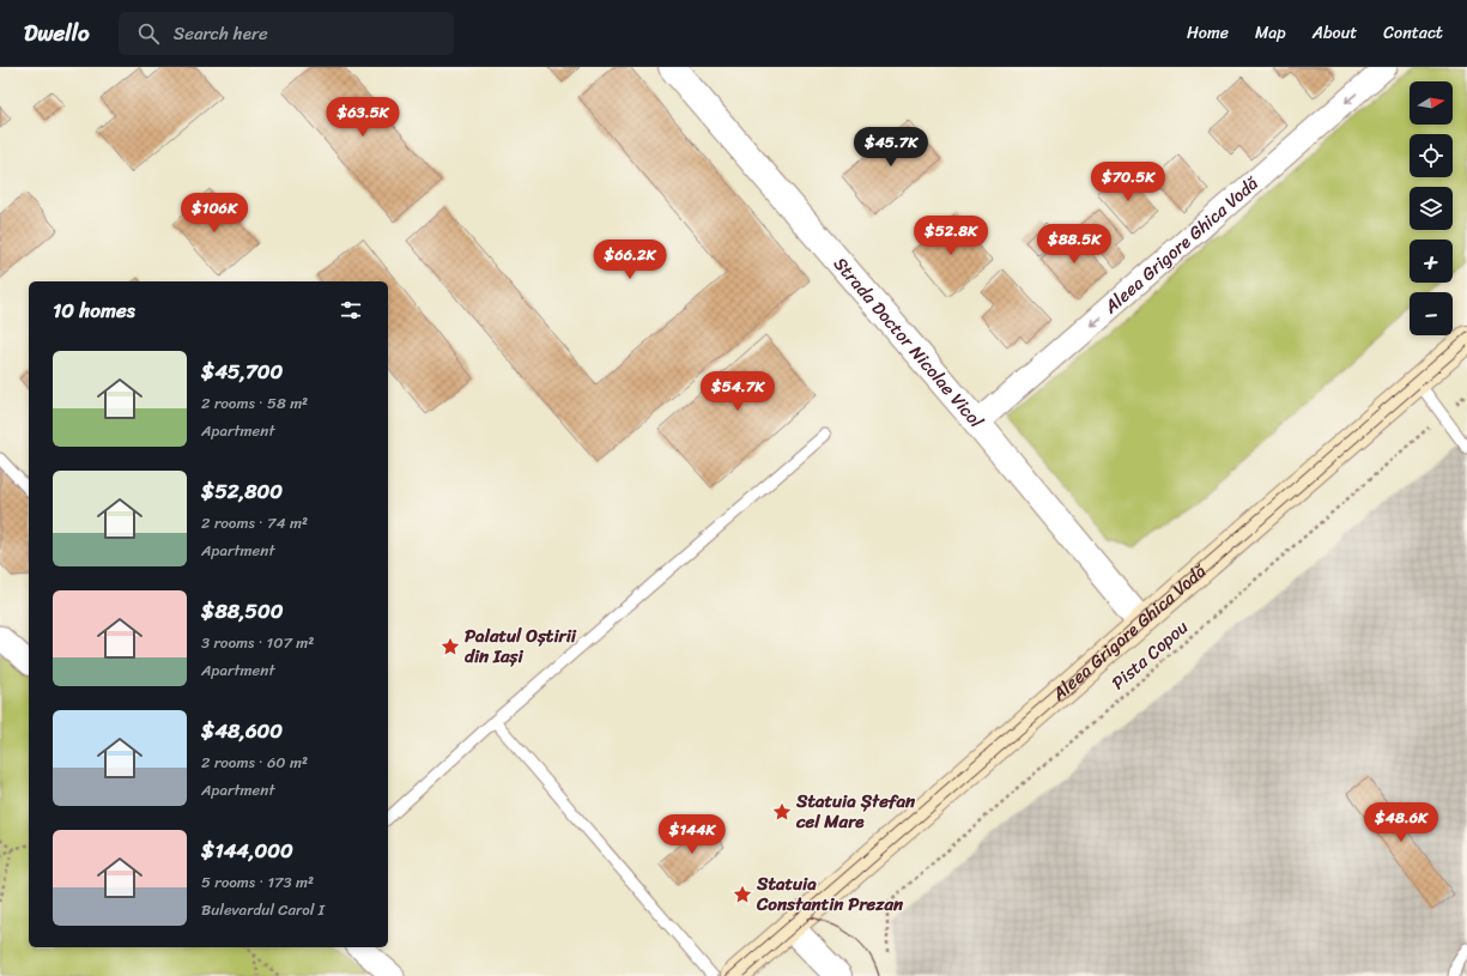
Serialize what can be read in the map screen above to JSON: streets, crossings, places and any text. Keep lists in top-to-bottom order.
{
  "streets": {
    "main road": ["Aleea Grigore Ghica Vodă"],
    "street": ["Strada Doctor Nicolae Vicol"],
    "path": ["Pista Copou"]
  },
  "crossings": [
    ["Aleea Grigore Ghica Vodă", "Strada Doctor Nicolae Vicol"]
  ],
  "one_way": ["Aleea Grigore Ghica Vodă"],
  "places": {
    "place": ["Palatul Oștirii din Iași", "Statuia Ștefan cel Mare", "Statuia Constantin Prezan"]
  },
  "north": "right",
  "page": {
    "header": "Dwello",
    "search": "Search here",
    "nav": [
      "Home",
      "Map",
      "About",
      "Contact"
    ],
    "map_buttons": ["+", "−"],
    "price": [
      "$63.5K",
      "$45.7K",
      "$70.5K",
      "$106K",
      "$52.8K",
      "$88.5K",
      "$66.2K",
      "$54.7K",
      "$48.6K",
      "$144K"
    ],
    "heading": "10 homes",
    "list": [
      {
        "name": "$45,700",
        "note": "2 rooms · 58 m² · Apartment"
      },
      {
        "name": "$52,800",
        "note": "2 rooms · 74 m² · Apartment"
      },
      {
        "name": "$88,500",
        "note": "3 rooms · 107 m² · Apartment"
      },
      {
        "name": "$48,600",
        "note": "2 rooms · 60 m² · Apartment"
      },
      {
        "name": "$144,000",
        "note": "5 rooms · 173 m² · Bulevardul Carol I"
      }
    ]
  }
}
